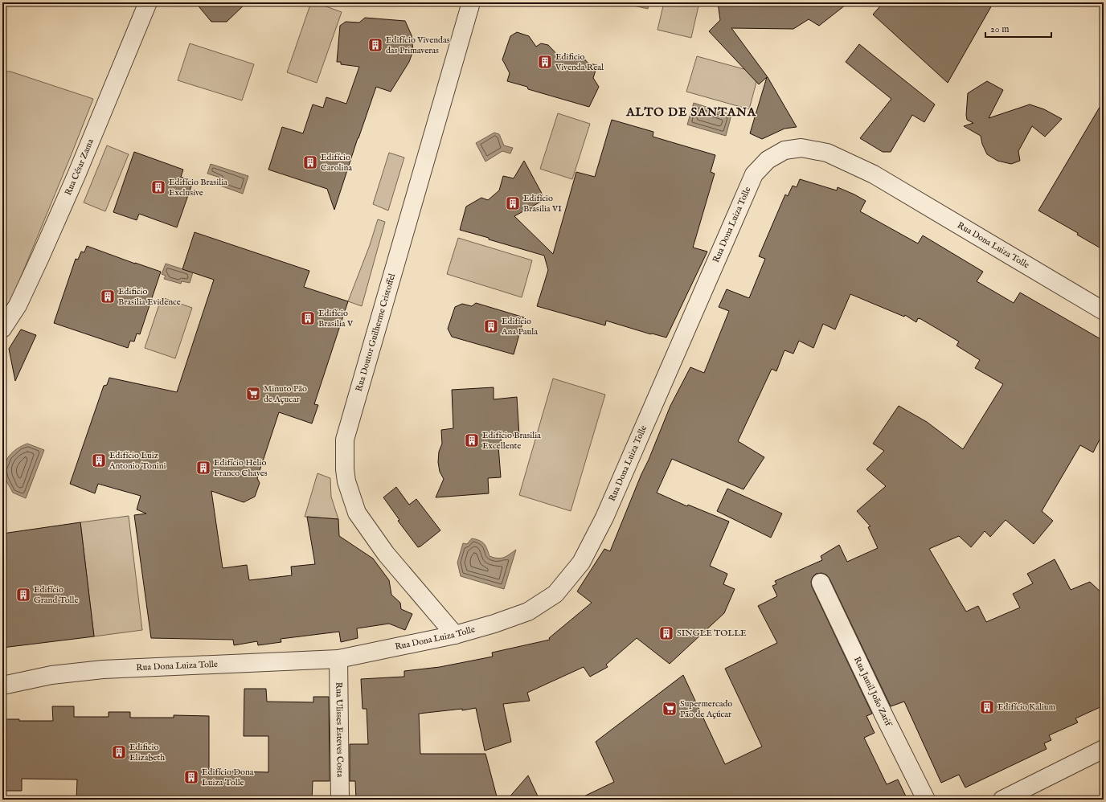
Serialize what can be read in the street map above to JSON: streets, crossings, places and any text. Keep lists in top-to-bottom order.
{
  "streets": {
    "street": [
      "Rua César Zama",
      "Rua Dona Luiza Tolle",
      "Rua Doutor Guilherme Cristoffel",
      "Rua Jamil João Zarif",
      "Rua Ulisses Esteves Costa"
    ]
  },
  "crossings": [
    ["Rua Dona Luiza Tolle", "Rua Doutor Guilherme Cristoffel"],
    ["Rua Dona Luiza Tolle", "Rua Ulisses Esteves Costa"]
  ],
  "districts": ["ALTO DE SANTANA"],
  "places": {
    "building": [
      "Edifício Vivendas das Primaveras",
      "Edificio Vivenda Real",
      "Edifício Carolina",
      "Edifício Brasilia Exclusive",
      "Edifício Brasilia VI",
      "Edificio Brasilia Evidence",
      "Edifício Brasilia V",
      "Edifício Ana Paula",
      "Edifício Brasilia Excellente",
      "Edifício Luiz Antonio Tonini",
      "Edifício Helio Franco Chaves",
      "Edifício Grand Tolle",
      "SINGLE TOLLE",
      "Edifício Kalium",
      "Edificio Elizabeth",
      "Edifício Dona Luiza Tolle"
    ],
    "supermarket": ["Minuto Pão de Açucar", "Supermercado Pão de Açúcar"]
  },
  "scale_bar": "20 m"
}
